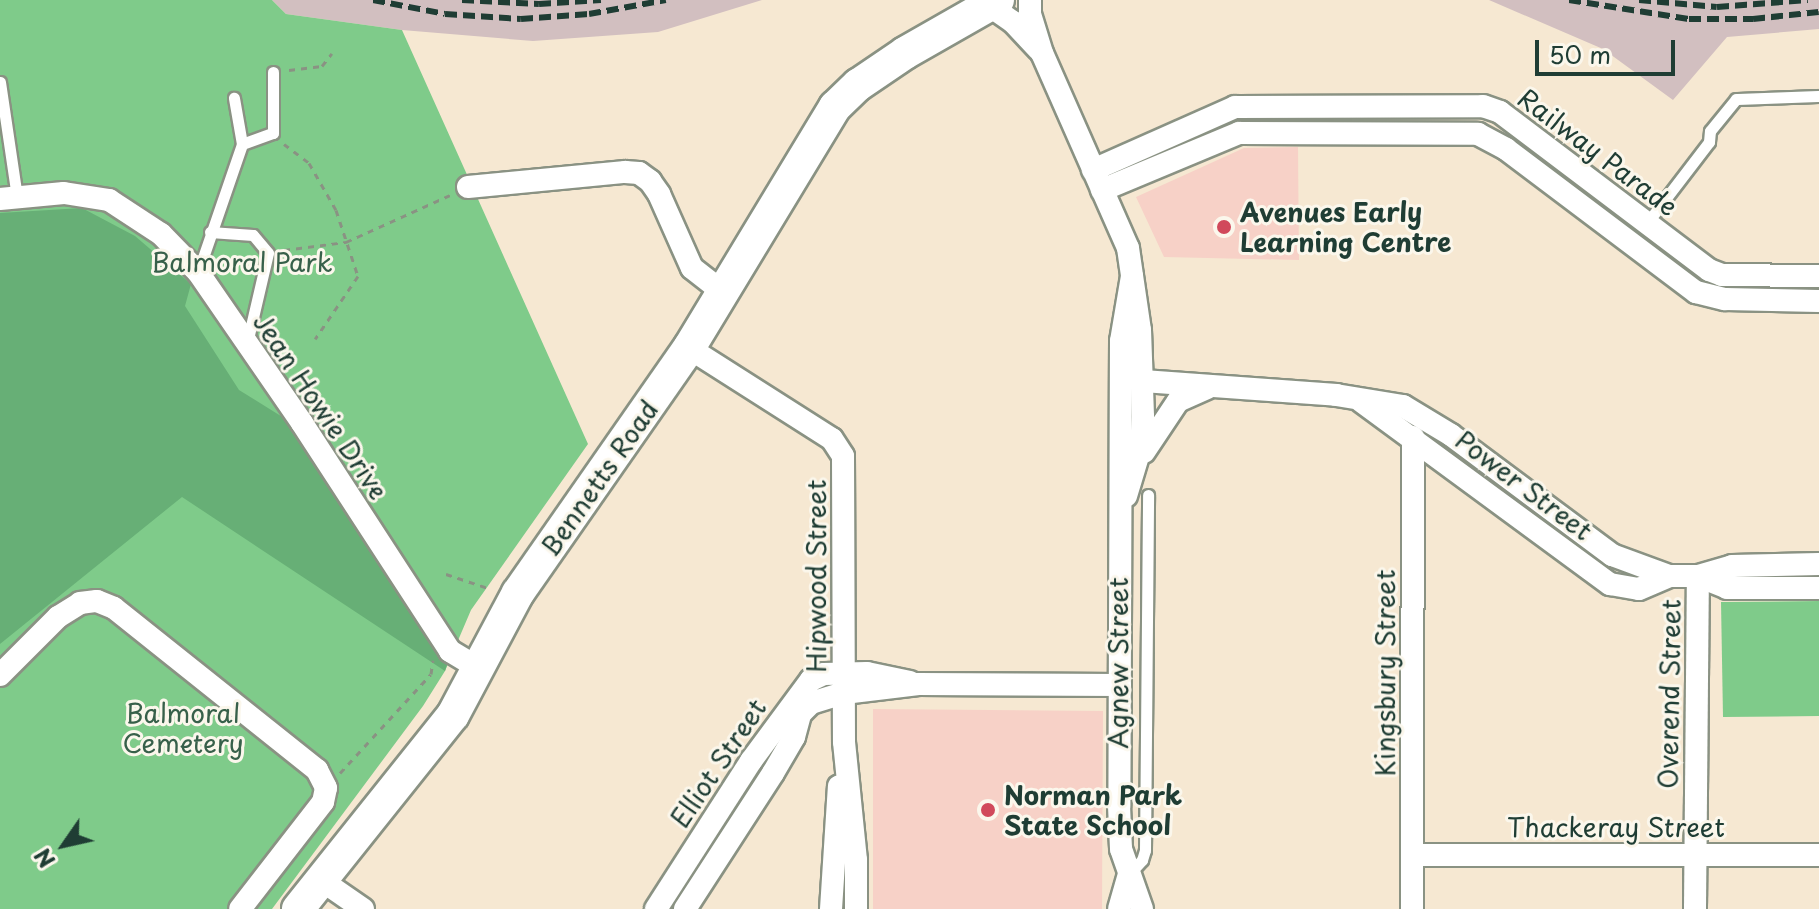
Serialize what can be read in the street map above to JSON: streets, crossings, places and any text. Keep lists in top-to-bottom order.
{
  "streets": {
    "main road": ["Bennetts Road"],
    "street": [
      "Railway Parade",
      "Jean Howie Drive",
      "Power Street",
      "Hipwood Street",
      "Agnew Street",
      "Kingsbury Street",
      "Overend Street",
      "Elliot Street",
      "Thackeray Street"
    ]
  },
  "crossings": [
    ["Railway Parade", "Agnew Street"],
    ["Jean Howie Drive", "Bennetts Road"],
    ["Bennetts Road", "Hipwood Street"],
    ["Bennetts Road", "Agnew Street"],
    ["Power Street", "Agnew Street"],
    ["Power Street", "Kingsbury Street"],
    ["Power Street", "Overend Street"],
    ["Hipwood Street", "Elliot Street"],
    ["Kingsbury Street", "Thackeray Street"],
    ["Overend Street", "Thackeray Street"]
  ],
  "parks": ["Balmoral Park", "Balmoral Cemetery"],
  "places": ["Avenues Early Learning Centre", "Norman Park State School"],
  "scale_bar": "50 m",
  "north": "bottom left"
}
